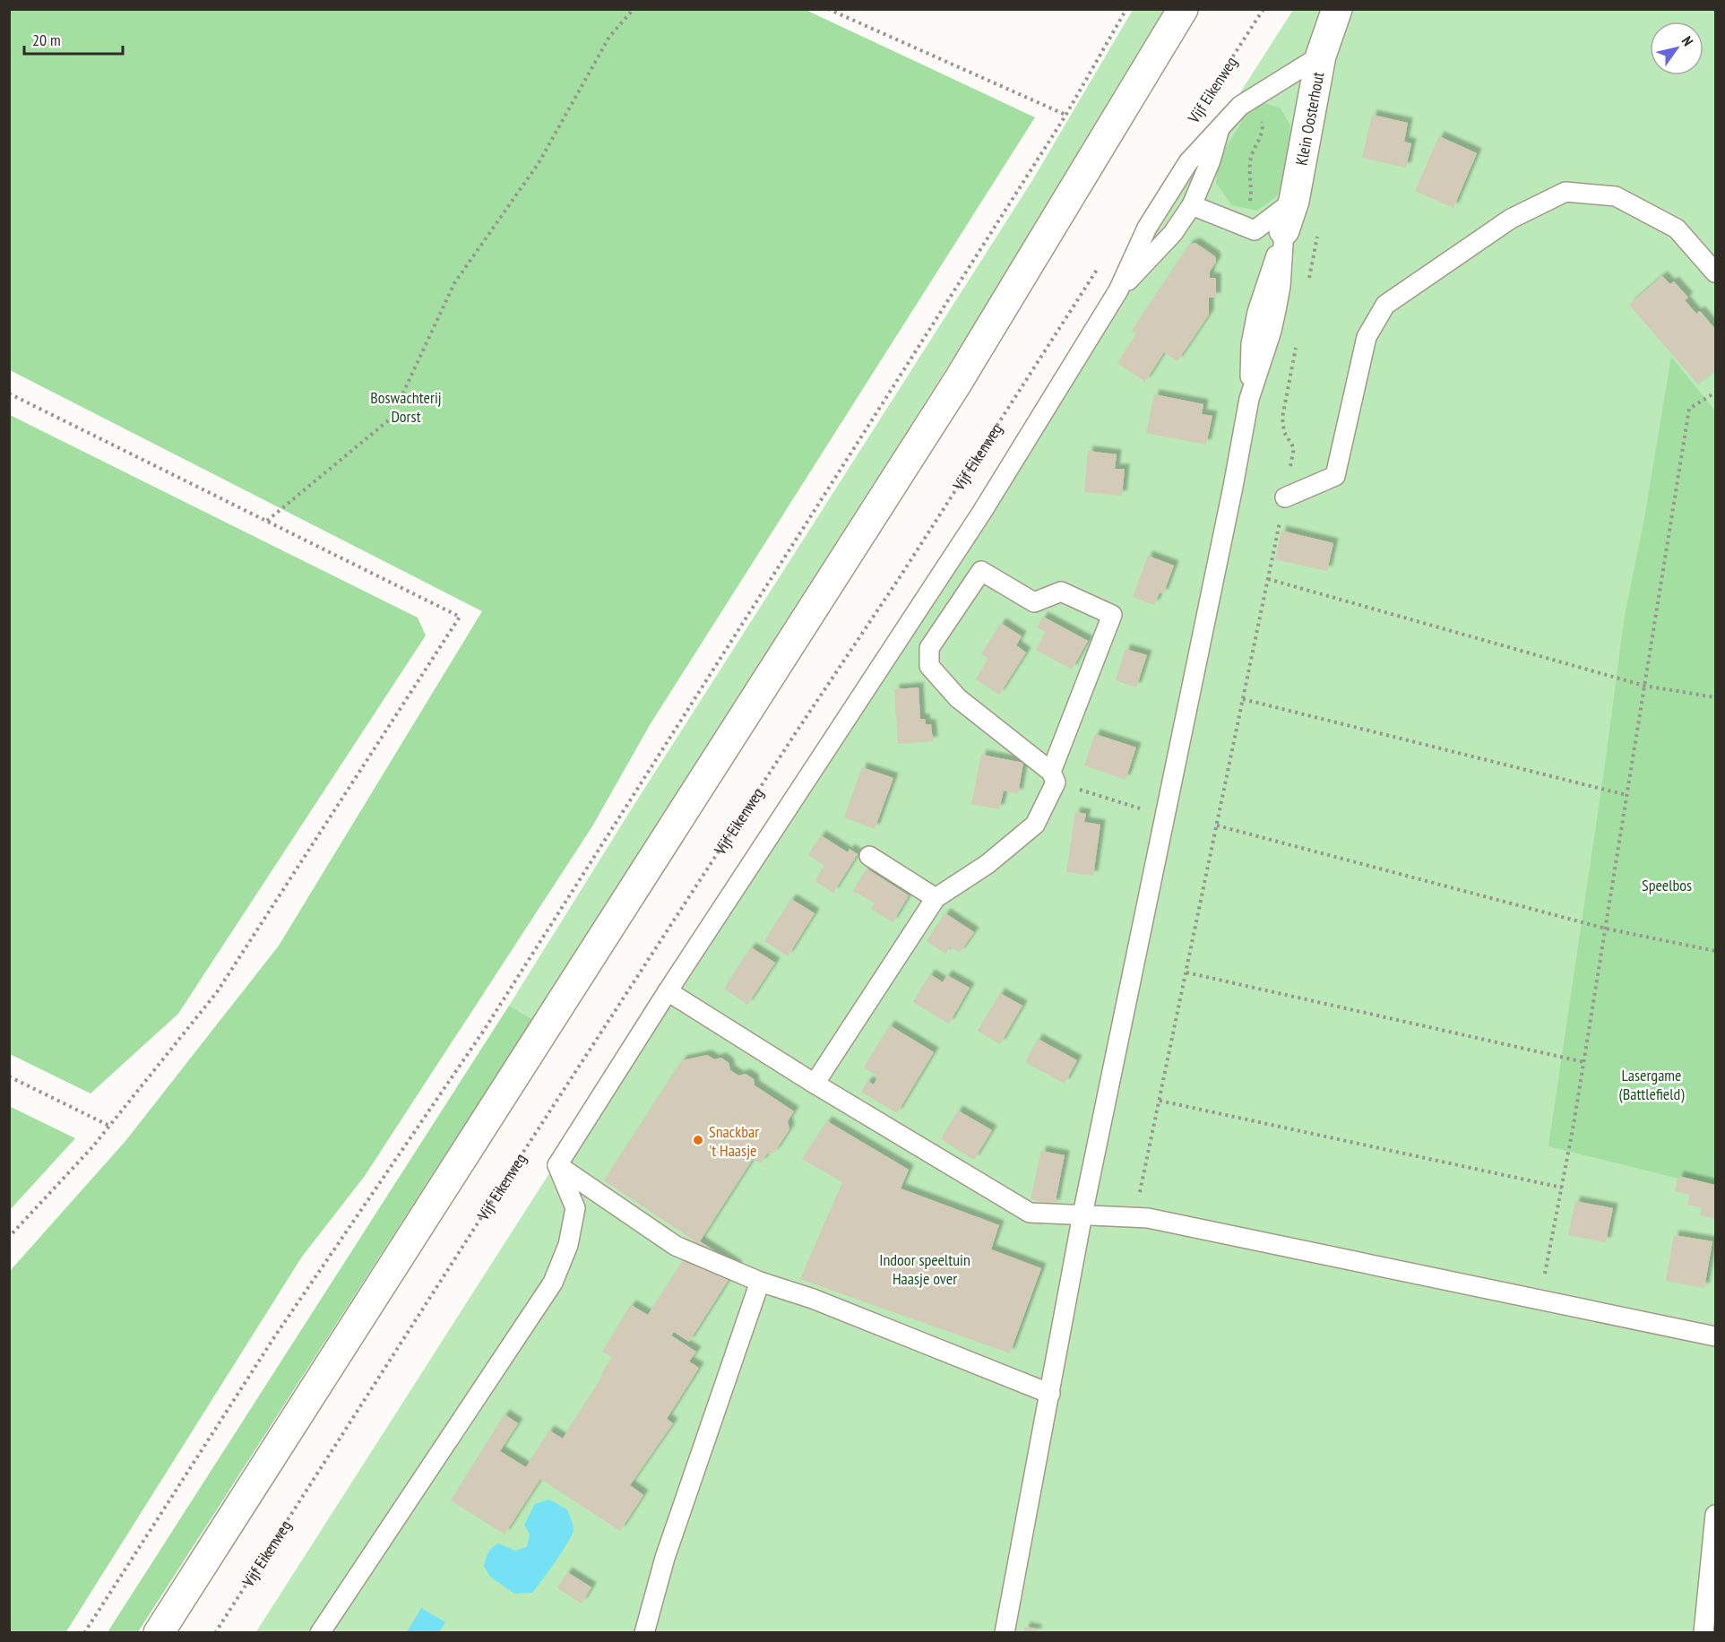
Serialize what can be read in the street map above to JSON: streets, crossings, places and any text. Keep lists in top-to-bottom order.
{
  "streets": {
    "main road": ["Klein Oosterhout"],
    "path": ["Vijf Eikenweg"]
  },
  "parks": [
    "Boswachterij Dorst",
    "Speelbos",
    "Lasergame (Battlefield)",
    "Indoor speeltuin Haasje over"
  ],
  "places": ["Snackbar 't Haasje"],
  "scale_bar": "20 m",
  "north": "top right"
}
